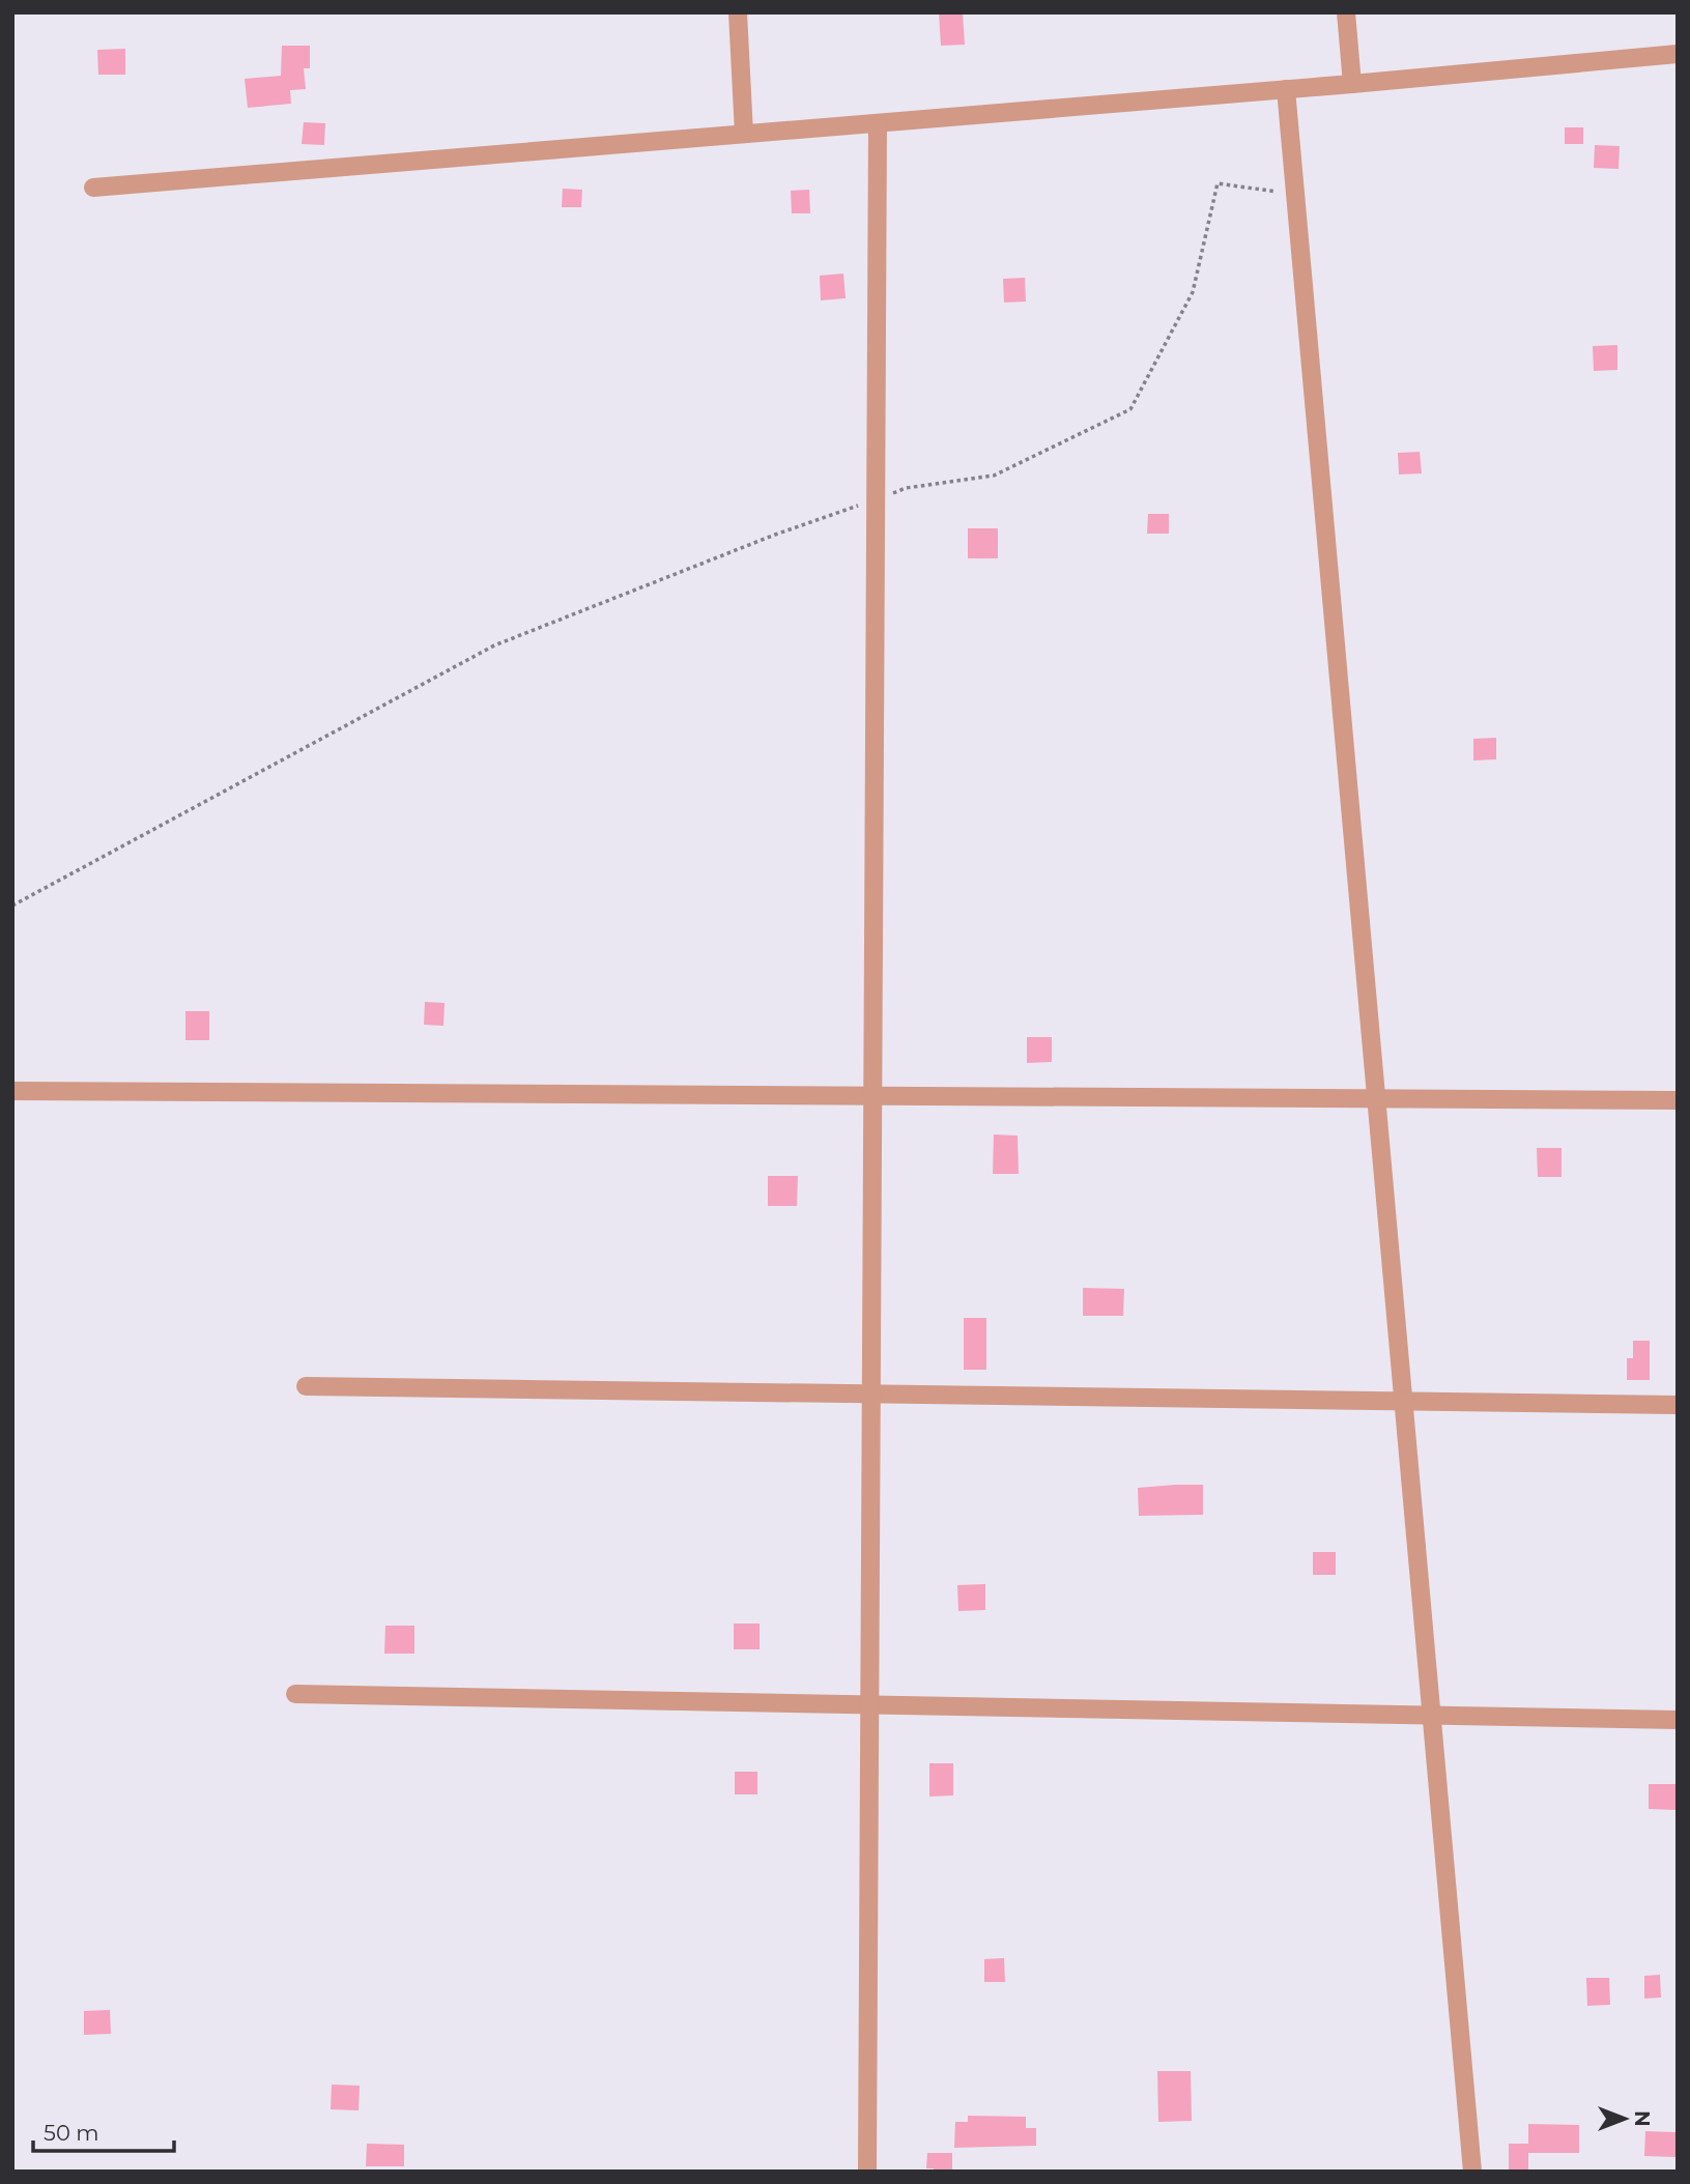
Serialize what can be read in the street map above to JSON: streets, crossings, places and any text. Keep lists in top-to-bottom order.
{
  "scale_bar": "50 m",
  "north": "right"
}
